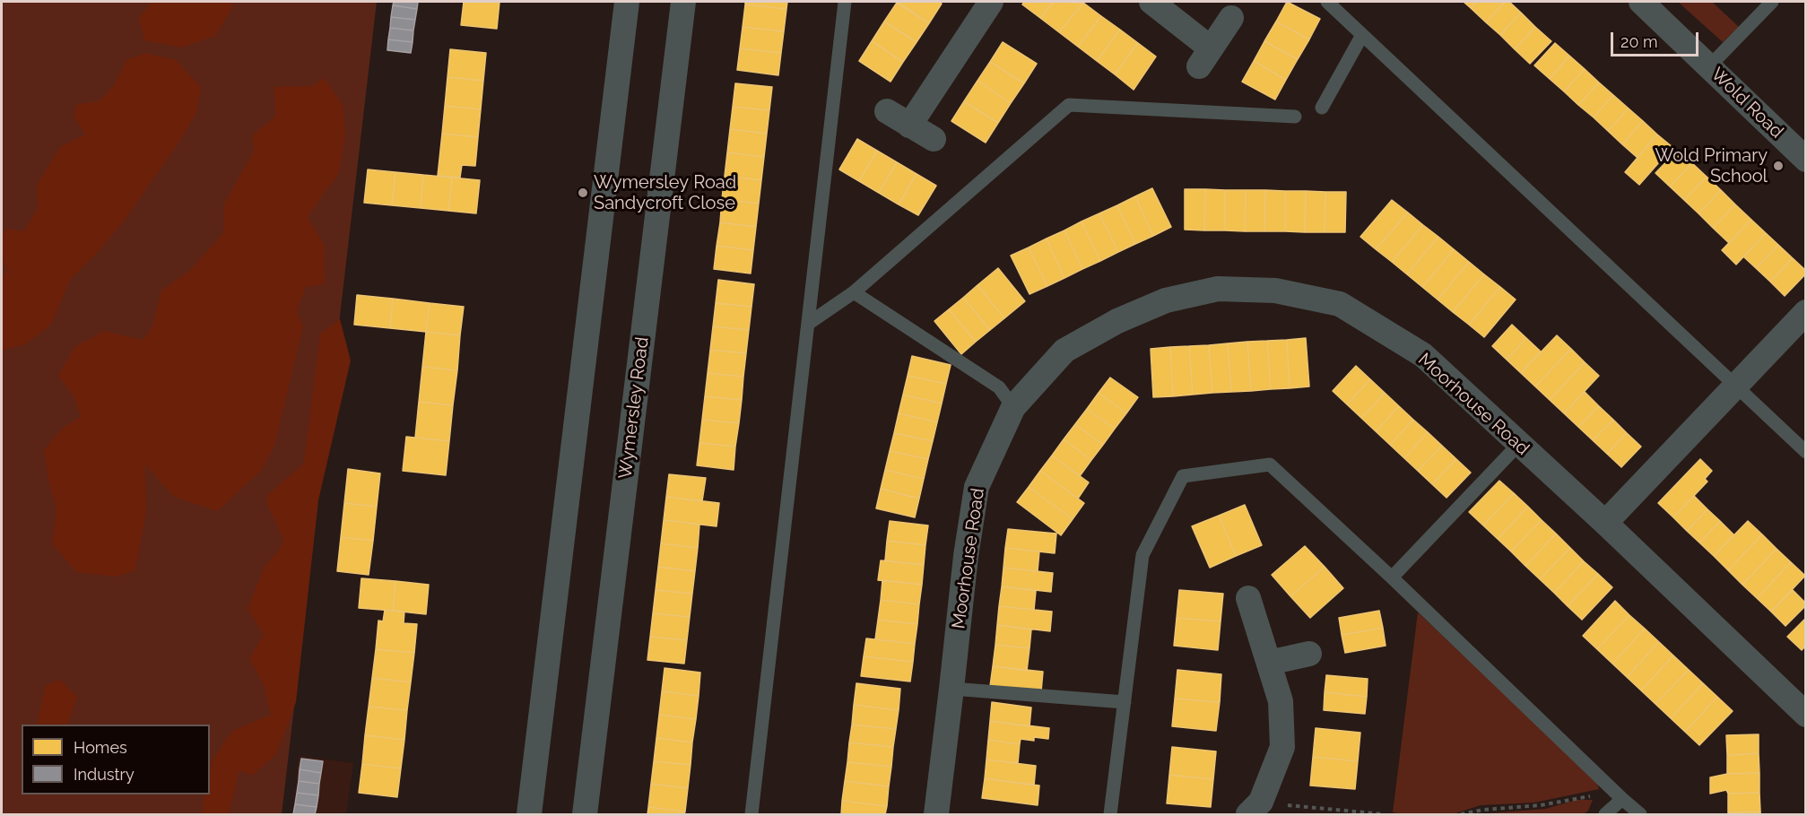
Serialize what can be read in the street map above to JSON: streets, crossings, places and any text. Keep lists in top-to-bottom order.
{
  "streets": {
    "street": ["Wold Road", "Moorhouse Road", "Wymersley Road"]
  },
  "places": ["Wold Primary School", "Wymersley Road Sandycroft Close"],
  "legend": ["Homes", "Industry"],
  "scale_bar": "20 m"
}
